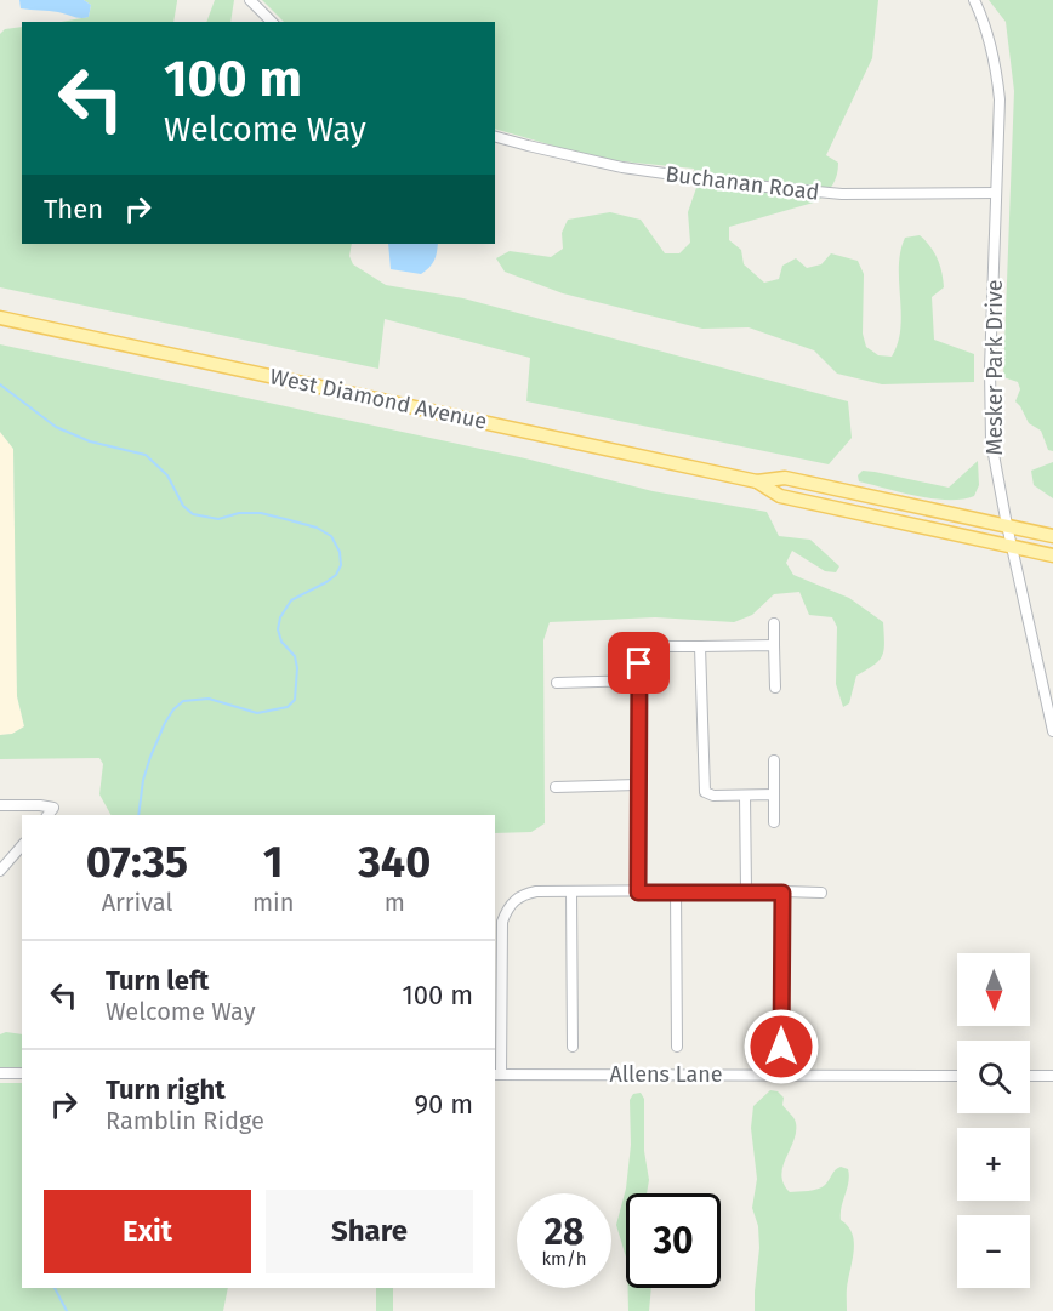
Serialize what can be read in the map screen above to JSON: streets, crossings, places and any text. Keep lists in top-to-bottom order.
{
  "streets": {
    "main road": ["West Diamond Avenue"],
    "street": ["Buchanan Road", "Mesker Park Drive", "Allens Lane"]
  },
  "crossings": [
    ["Buchanan Road", "Mesker Park Drive"],
    ["Mesker Park Drive", "West Diamond Avenue"]
  ],
  "north": "bottom",
  "page": {
    "turn": ["100 m", "Welcome Way"],
    "then": "Then",
    "eta": [
      "07:35",
      "Arrival",
      "1",
      "min",
      "340",
      "m"
    ],
    "list": [
      {
        "name": "Turn left",
        "note": "Welcome Way",
        "value": "100 m"
      },
      {
        "name": "Turn right",
        "note": "Ramblin Ridge",
        "value": "90 m"
      }
    ],
    "map_buttons": ["+", "−"],
    "buttons": ["Exit", "Share"],
    "speed": "28 km/h",
    "limit": "30"
  }
}
